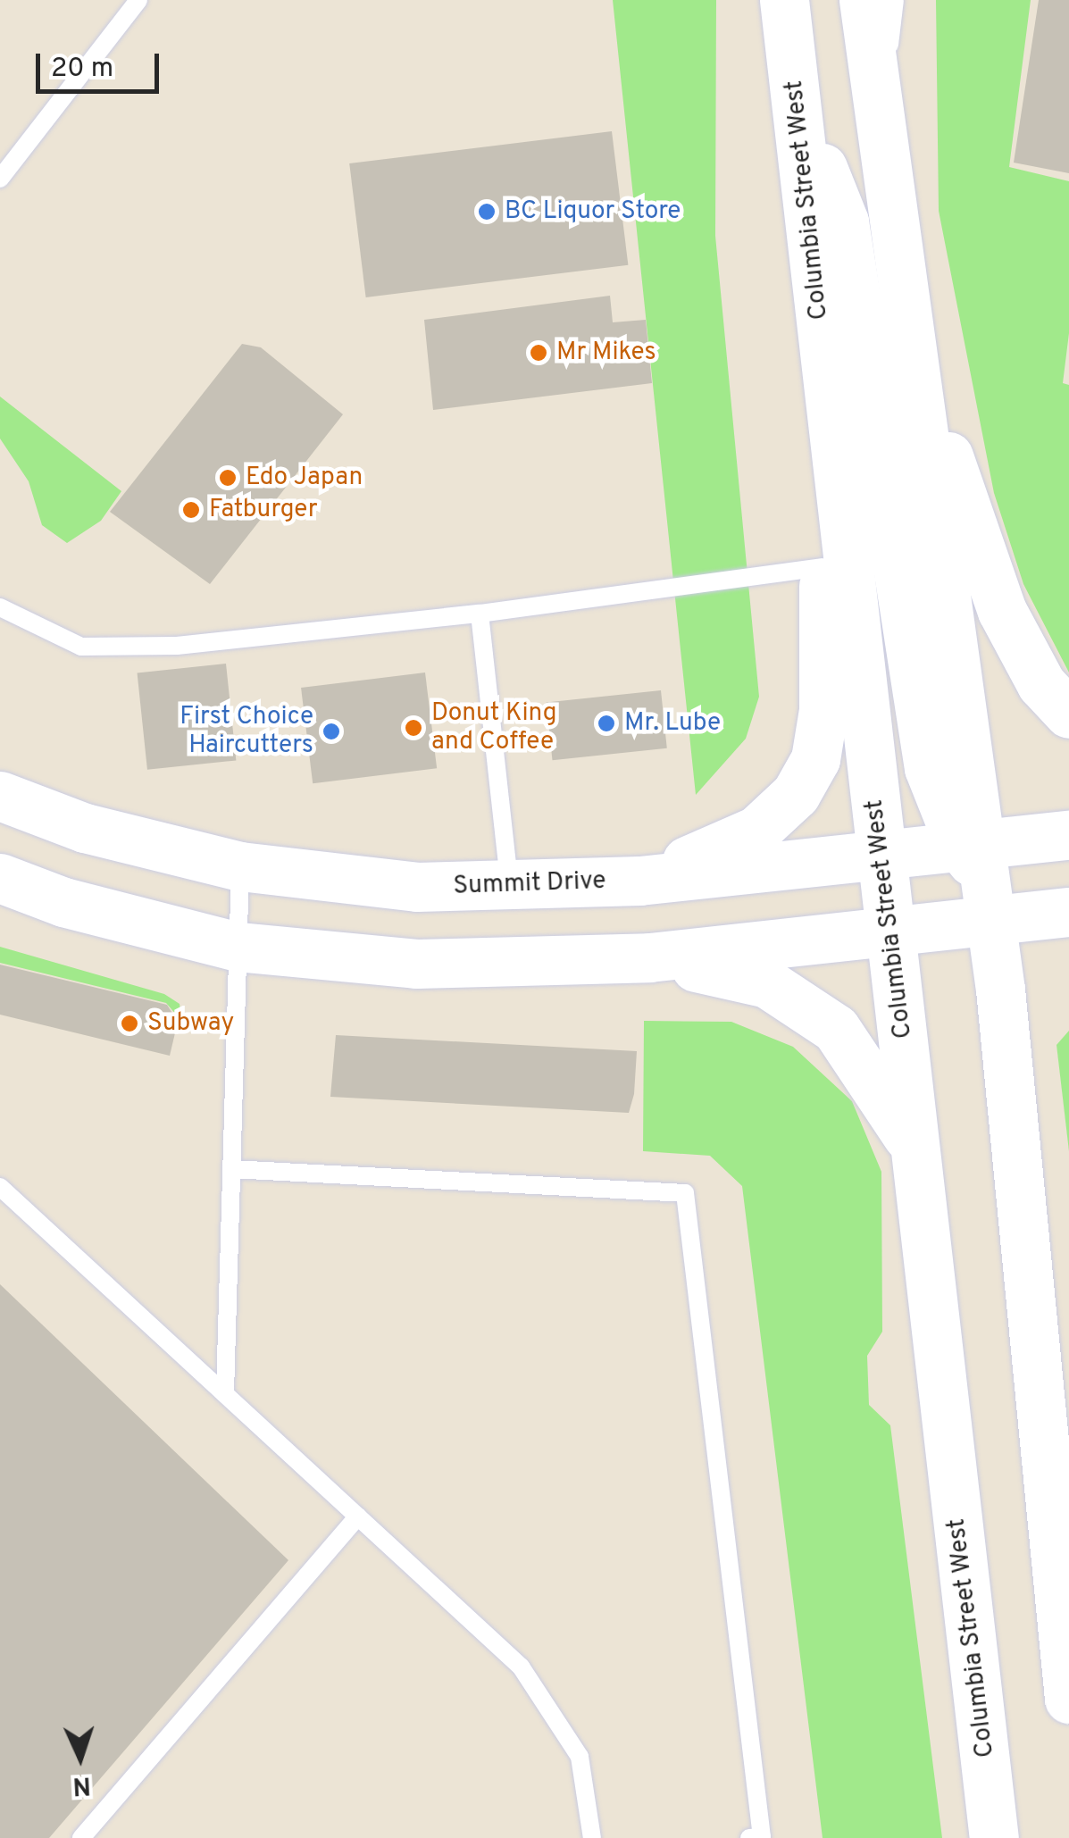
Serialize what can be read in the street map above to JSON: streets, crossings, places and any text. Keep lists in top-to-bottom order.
{
  "streets": {
    "main road": ["Columbia Street West", "Summit Drive"]
  },
  "crossings": [
    ["Columbia Street West", "Summit Drive"]
  ],
  "places": [
    "BC Liquor Store",
    "Mr Mikes",
    "Edo Japan",
    "Fatburger",
    "Mr. Lube",
    "Donut King and Coffee",
    "First Choice Haircutters",
    "Subway"
  ],
  "scale_bar": "20 m",
  "north": "bottom"
}
